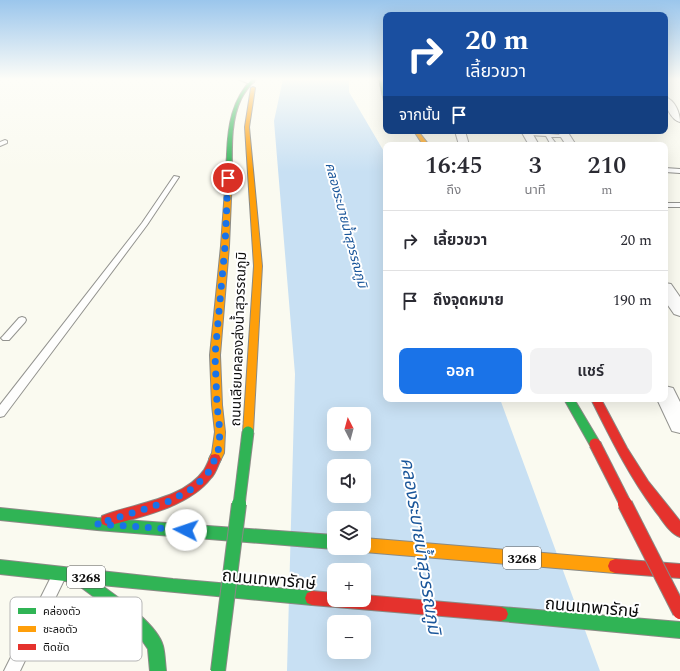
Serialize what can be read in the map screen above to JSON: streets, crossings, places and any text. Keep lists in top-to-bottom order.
{
  "streets": {
    "main road": ["ถนนเลียบคลองส่งน้ำสุวรรณภูมิ", "3268", "ถนนเทพารักษ์"]
  },
  "water": ["คลองระบายน้ำสุวรรณภูมิ"],
  "legend": ["คล่องตัว", "ชะลอตัว", "ติดขัด"],
  "north": "top",
  "page": {
    "turn": ["20 m", "เลี้ยวขวา"],
    "then": "จากนั้น",
    "eta": [
      "16:45",
      "ถึง",
      "3",
      "นาที",
      "210",
      "m"
    ],
    "list": [
      {
        "name": "เลี้ยวขวา",
        "value": "20 m"
      },
      {
        "name": "ถึงจุดหมาย",
        "value": "190 m"
      }
    ],
    "buttons": ["ออก", "แชร์"],
    "map_buttons": ["+", "−"]
  }
}
